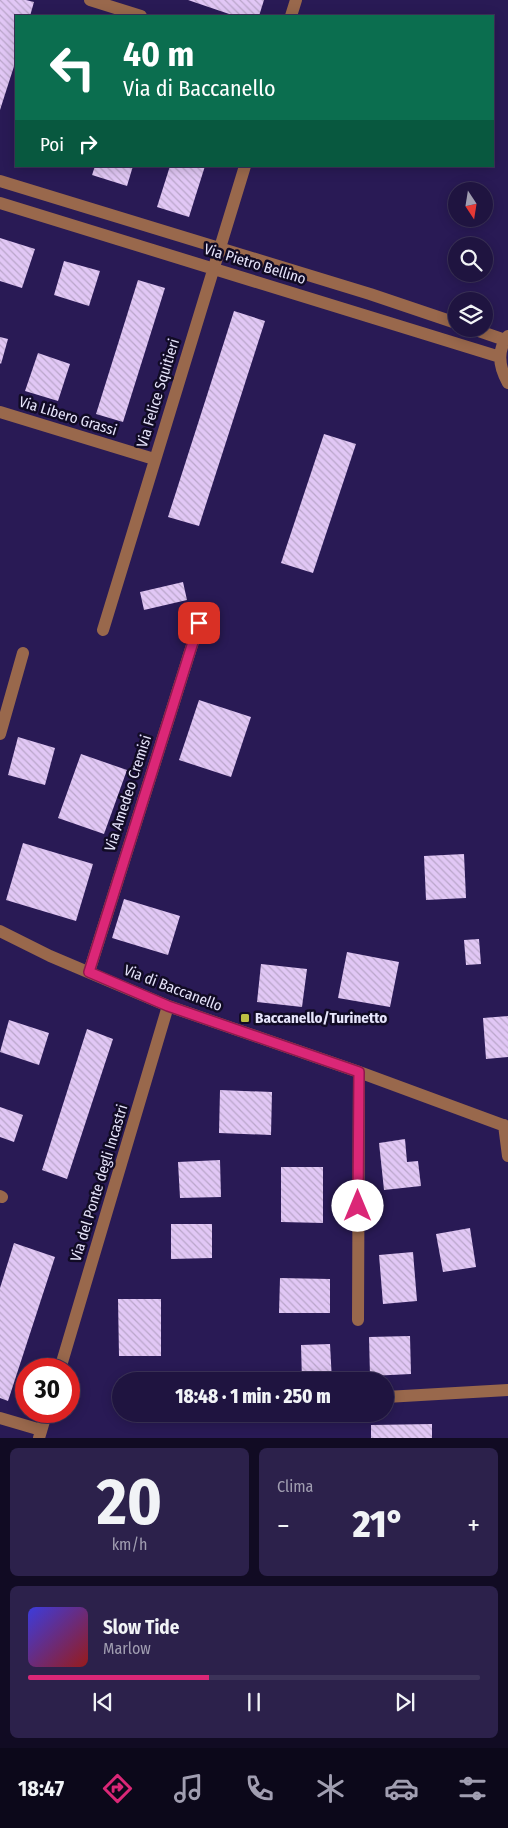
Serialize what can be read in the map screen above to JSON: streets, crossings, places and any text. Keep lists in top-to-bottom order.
{
  "streets": {
    "street": [
      "Via Pietro Bellino",
      "Via Felice Squitieri",
      "Via Libero Grassi",
      "Via Amedeo Cremisi",
      "Via di Baccanello",
      "Via del Ponte degli Incastri"
    ]
  },
  "crossings": [
    ["Via Pietro Bellino", "Via Felice Squitieri"],
    ["Via Felice Squitieri", "Via Libero Grassi"],
    ["Via Amedeo Cremisi", "Via di Baccanello"],
    ["Via di Baccanello", "Via del Ponte degli Incastri"]
  ],
  "places": {
    "transit": ["Baccanello/Turinetto"]
  },
  "north": "bottom",
  "page": {
    "turn": ["40 m", "Via di Baccanello"],
    "then": "Poi",
    "limit": "30",
    "trip": "18:48 · 1 min · 250 m",
    "tile": [
      ["20", "km/h"],
      "Clima"
    ],
    "heat": ["−", "21°", "+"],
    "song": ["Slow Tide", "Marlow"],
    "tabs": "18:47"
  }
}
